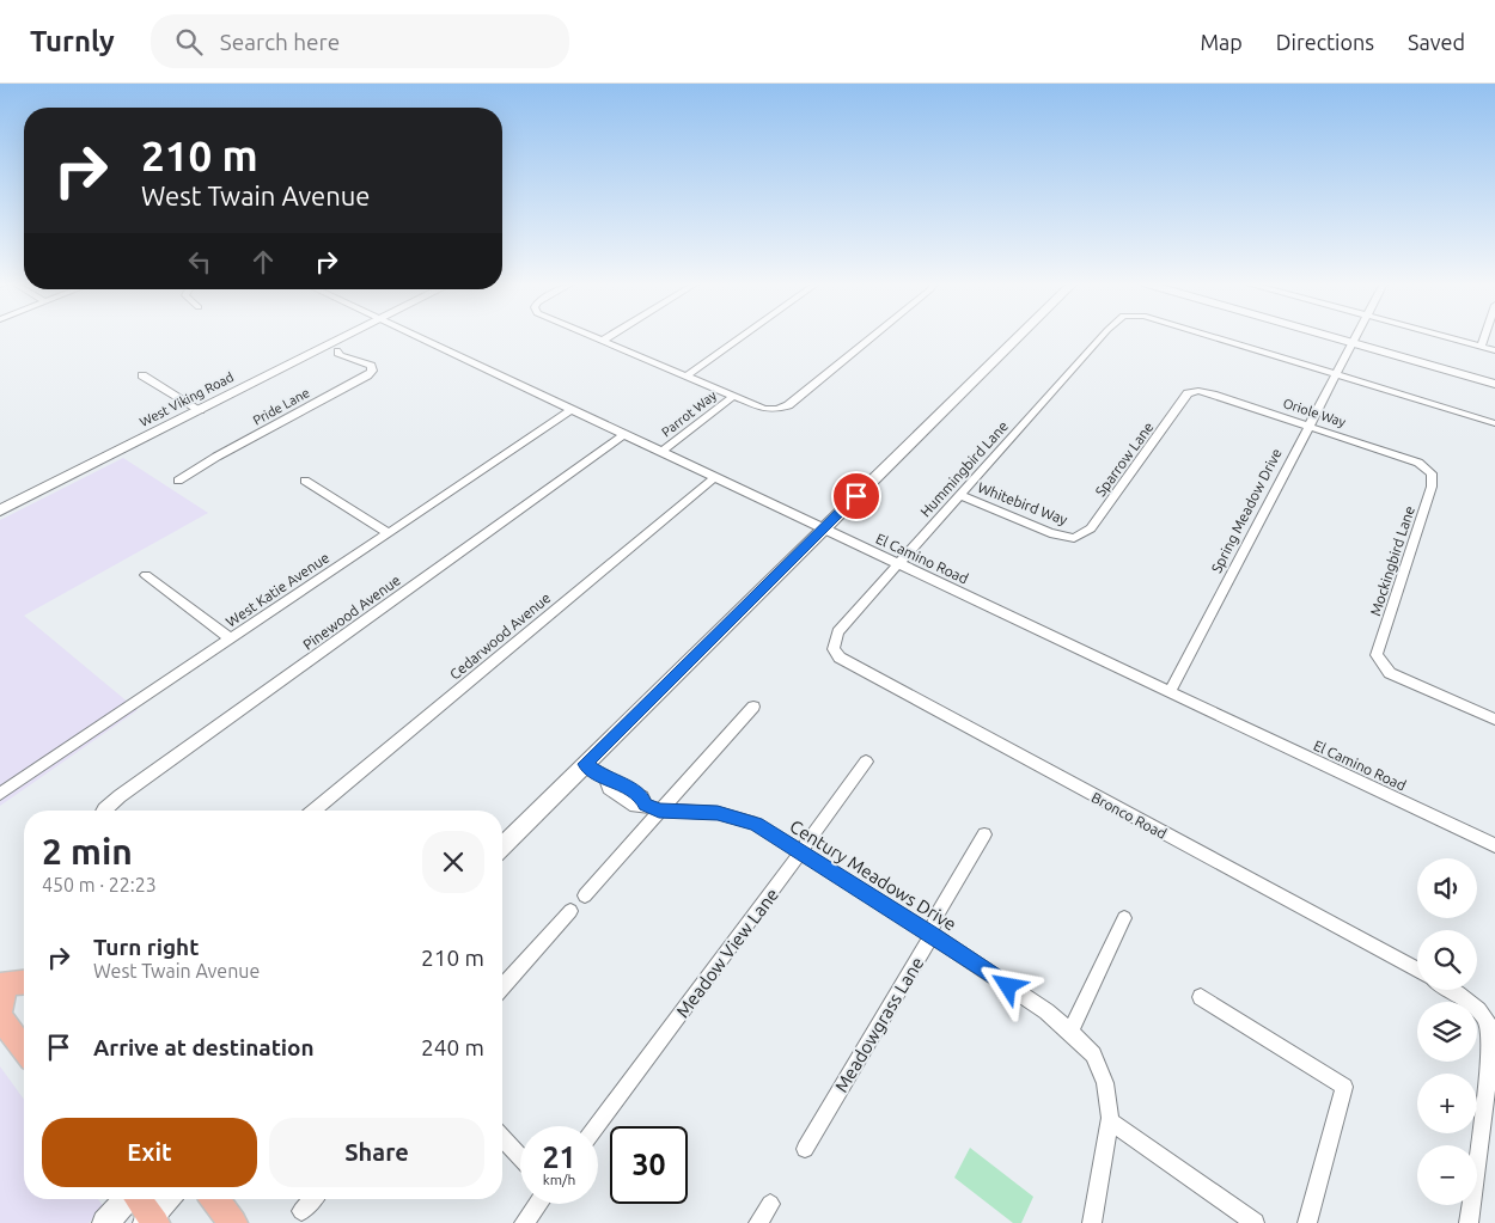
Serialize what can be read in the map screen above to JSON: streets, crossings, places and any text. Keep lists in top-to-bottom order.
{
  "streets": {
    "street": [
      "West Viking Road",
      "Pride Lane",
      "Oriole Way",
      "Parrot Way",
      "Sparrow Lane",
      "Hummingbird Lane",
      "Whitebird Way",
      "Spring Meadow Drive",
      "El Camino Road",
      "Mockingbird Lane",
      "West Katie Avenue",
      "Pinewood Avenue",
      "Cedarwood Avenue",
      "Bronco Road",
      "Century Meadows Drive",
      "Meadow View Lane",
      "Meadowgrass Lane"
    ]
  },
  "crossings": [
    ["West Viking Road", "Pride Lane"],
    ["Oriole Way", "Sparrow Lane"],
    ["Oriole Way", "Spring Meadow Drive"],
    ["Oriole Way", "Mockingbird Lane"],
    ["Parrot Way", "El Camino Road"],
    ["Sparrow Lane", "Whitebird Way"],
    ["Hummingbird Lane", "Whitebird Way"],
    ["Hummingbird Lane", "Spring Meadow Drive"],
    ["Hummingbird Lane", "El Camino Road"],
    ["Hummingbird Lane", "Bronco Road"],
    ["Spring Meadow Drive", "El Camino Road"],
    ["El Camino Road", "West Katie Avenue"],
    ["El Camino Road", "Pinewood Avenue"],
    ["El Camino Road", "Cedarwood Avenue"],
    ["Century Meadows Drive", "Meadow View Lane"],
    ["Century Meadows Drive", "Meadowgrass Lane"]
  ],
  "page": {
    "header": "Turnly",
    "search": "Search here",
    "nav": ["Map", "Directions", "Saved"],
    "turn": ["210 m", "West Twain Avenue"],
    "heading": ["2 min", "450 m · 22:23"],
    "map_buttons": ["+", "−"],
    "list": [
      {
        "name": "Turn right",
        "note": "West Twain Avenue",
        "value": "210 m"
      },
      {
        "name": "Arrive at destination",
        "value": "240 m"
      }
    ],
    "buttons": ["Exit", "Share"],
    "speed": "21 km/h",
    "limit": "30"
  }
}
